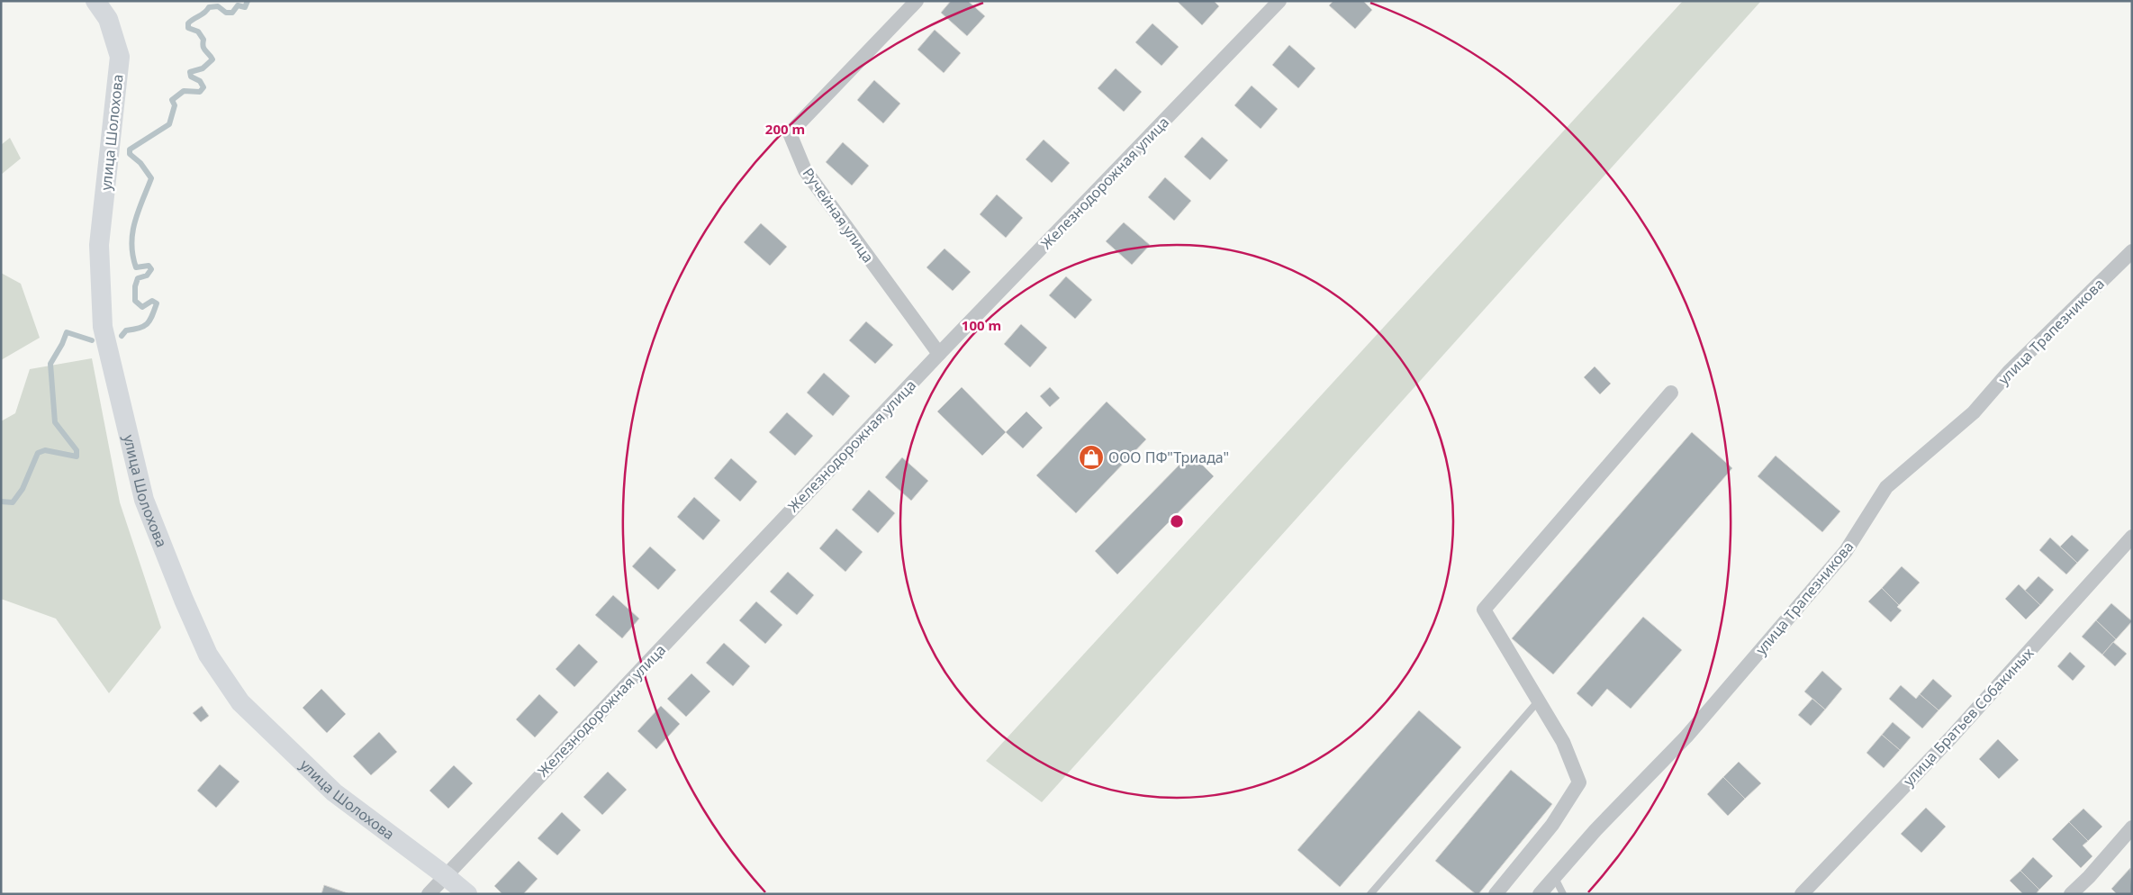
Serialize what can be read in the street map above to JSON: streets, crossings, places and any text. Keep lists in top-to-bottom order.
{
  "streets": {
    "street": [
      "улица Шолохова",
      "Железнодорожная улица",
      "Ручейная улица",
      "улица Трапезникова",
      "улица Братьев Собакиных"
    ]
  },
  "crossings": [
    ["улица Шолохова", "Железнодорожная улица"],
    ["Железнодорожная улица", "Ручейная улица"]
  ],
  "places": {
    "shop": ["ООО ПФ\"Триада\""]
  },
  "rings": ["200 m", "100 m"]
}
